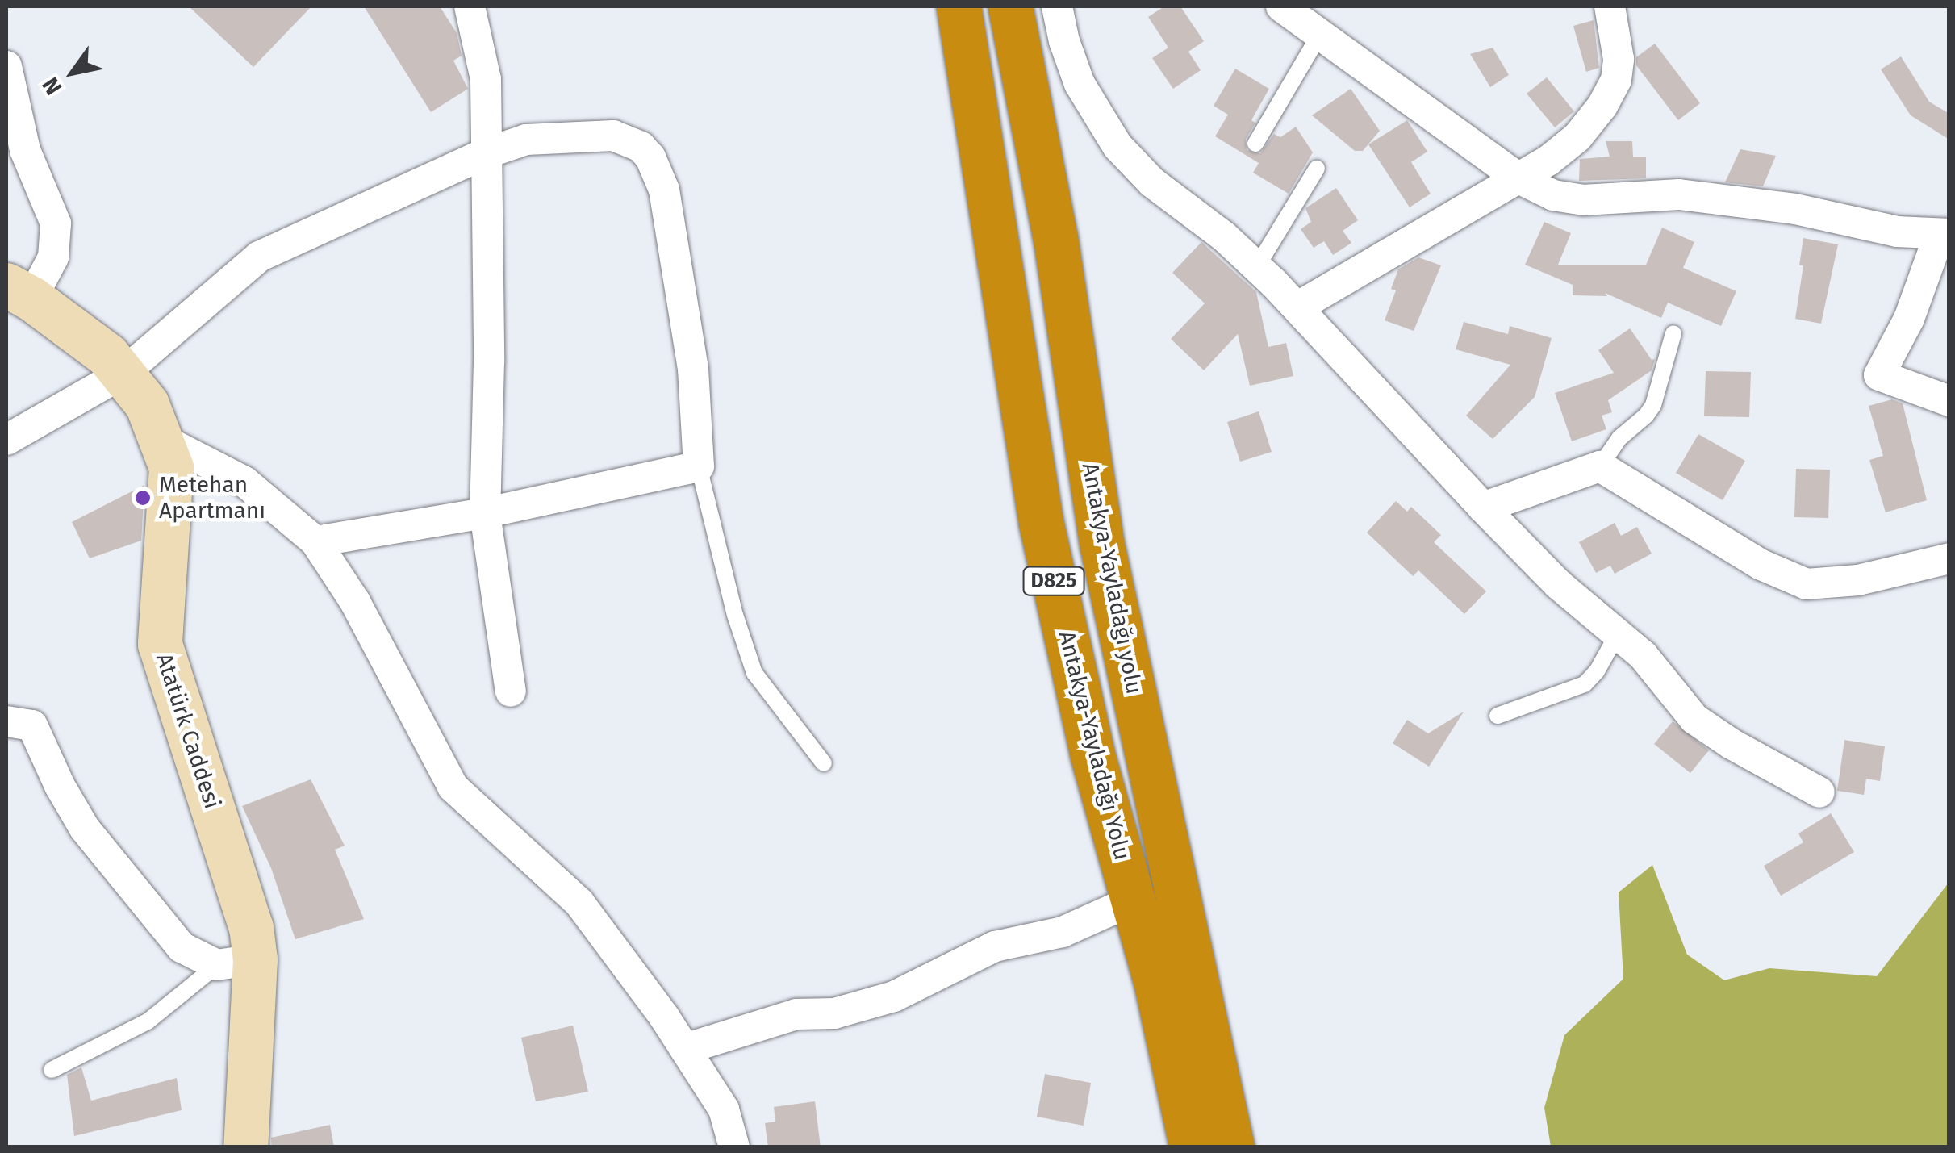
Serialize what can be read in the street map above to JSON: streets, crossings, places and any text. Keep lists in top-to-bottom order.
{
  "streets": {
    "highway": ["Antakya-Yayladağı yolu", "D825", "Antakya-Yayladağı Yolu"],
    "main road": ["Atatürk Caddesi"]
  },
  "places": ["Metehan Apartmanı"],
  "north": "bottom left"
}
